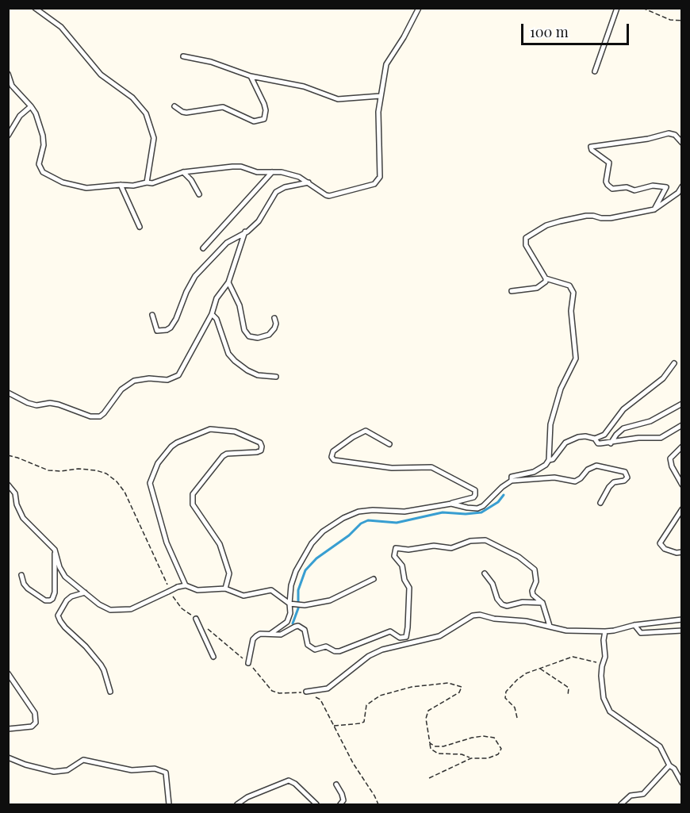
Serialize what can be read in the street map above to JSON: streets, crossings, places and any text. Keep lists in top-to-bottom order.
{
  "scale_bar": "100 m"
}
